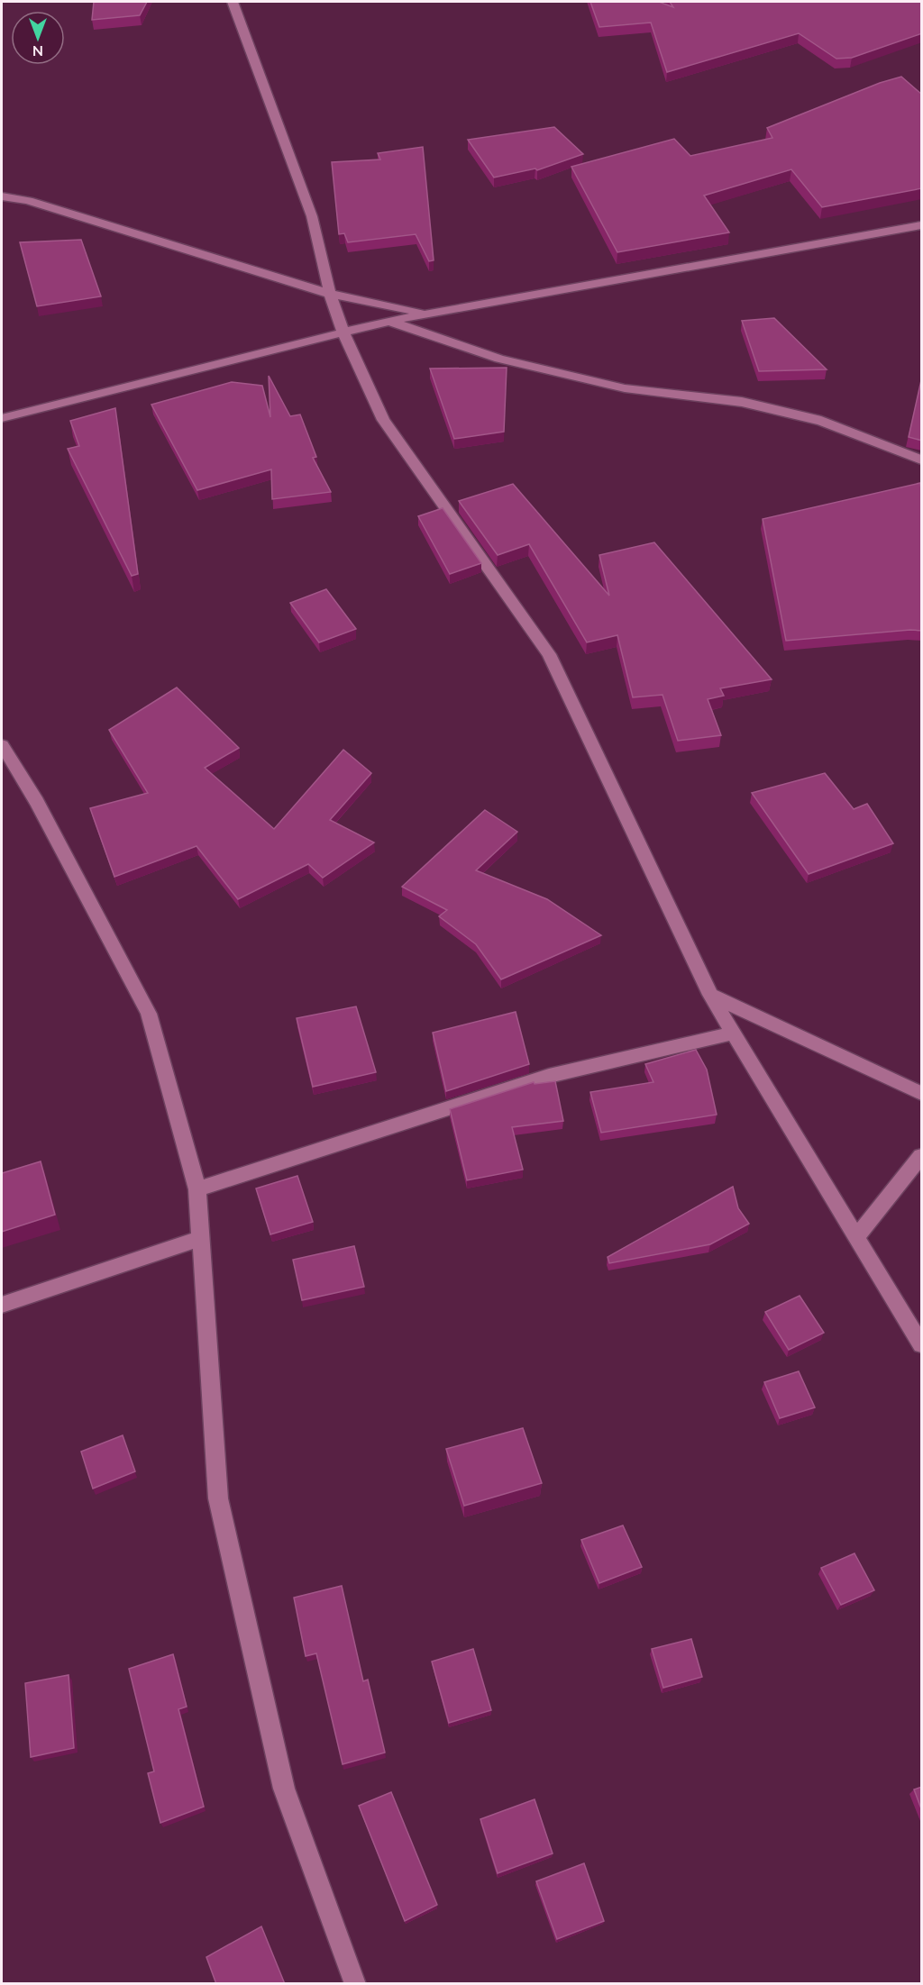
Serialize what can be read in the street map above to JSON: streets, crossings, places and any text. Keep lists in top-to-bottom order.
{
  "north": "bottom"
}
